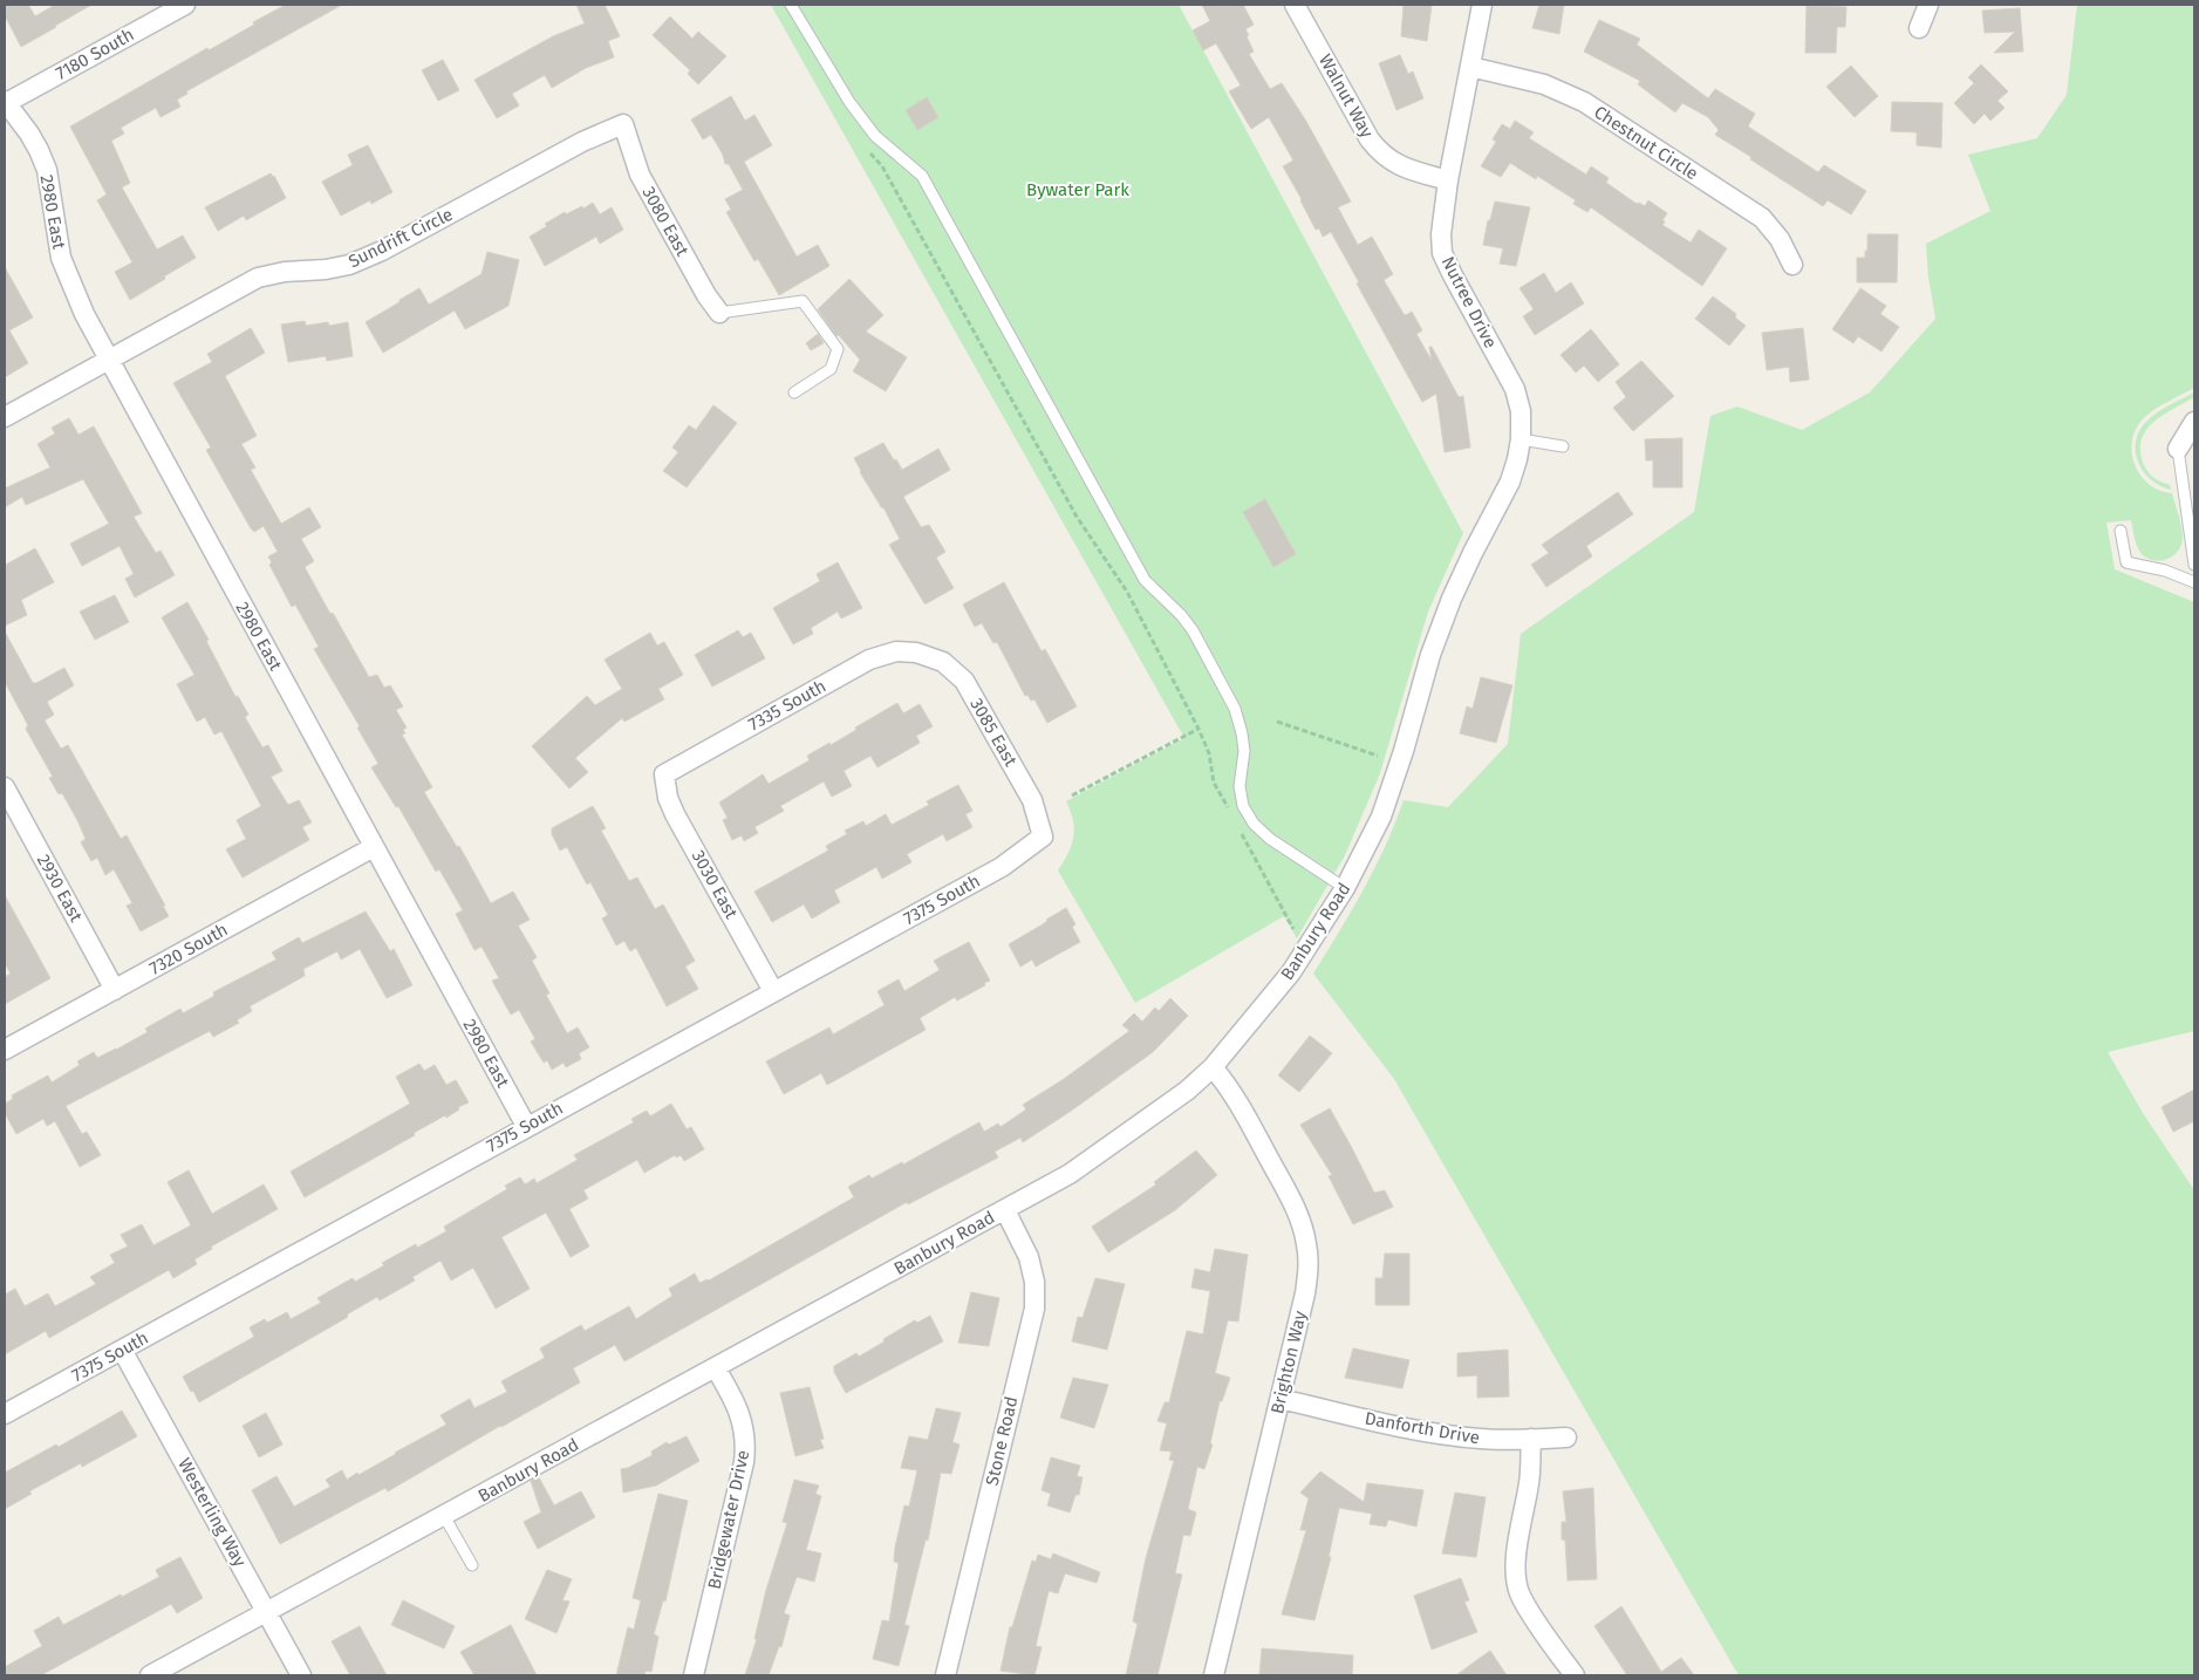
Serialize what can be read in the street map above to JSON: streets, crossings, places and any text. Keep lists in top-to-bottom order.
{
  "streets": {
    "street": [
      "7180 South",
      "Walnut Way",
      "Chestnut Circle",
      "2980 East",
      "3080 East",
      "Sundrift Circle",
      "Nutree Drive",
      "7335 South",
      "3085 East",
      "3030 East",
      "2930 East",
      "7375 South",
      "Banbury Road",
      "7320 South",
      "Brighton Way",
      "Danforth Drive",
      "Stone Road",
      "Westerling Way",
      "Bridgewater Drive"
    ]
  },
  "crossings": [
    ["7180 South", "2980 East"],
    ["Walnut Way", "Nutree Drive"],
    ["Chestnut Circle", "Nutree Drive"],
    ["2980 East", "Sundrift Circle"],
    ["2980 East", "7375 South"],
    ["2980 East", "7320 South"],
    ["3080 East", "Sundrift Circle"],
    ["Nutree Drive", "Banbury Road"],
    ["7335 South", "3085 East"],
    ["7335 South", "3030 East"],
    ["3085 East", "7375 South"],
    ["3030 East", "7375 South"],
    ["2930 East", "7320 South"],
    ["7375 South", "Westerling Way"],
    ["Banbury Road", "Brighton Way"],
    ["Banbury Road", "Stone Road"],
    ["Banbury Road", "Westerling Way"],
    ["Banbury Road", "Bridgewater Drive"],
    ["Brighton Way", "Danforth Drive"]
  ],
  "parks": ["Bywater Park"]
}
